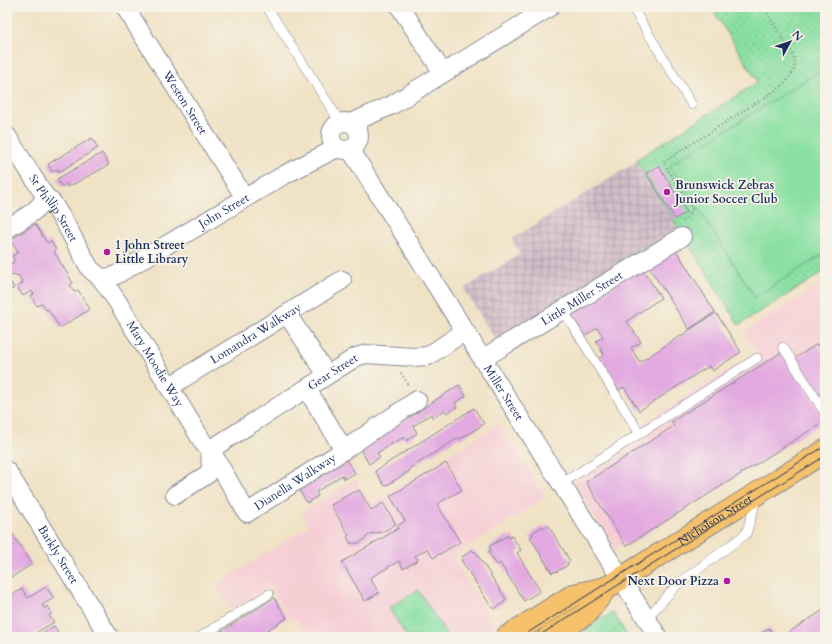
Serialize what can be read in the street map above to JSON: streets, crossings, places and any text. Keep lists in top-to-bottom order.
{
  "streets": {
    "main road": ["Nicholson Street"],
    "street": [
      "Weston Street",
      "St Phillip Street",
      "John Street",
      "Little Miller Street",
      "Lomandra Walkway",
      "Mary Moodie Way",
      "Gear Street",
      "Miller Street",
      "Dianella Walkway",
      "Barkly Street"
    ]
  },
  "crossings": [
    ["Weston Street", "John Street"],
    ["St Phillip Street", "John Street"],
    ["St Phillip Street", "Mary Moodie Way"],
    ["John Street", "Mary Moodie Way"],
    ["John Street", "Miller Street"],
    ["Little Miller Street", "Miller Street"],
    ["Lomandra Walkway", "Mary Moodie Way"],
    ["Mary Moodie Way", "Gear Street"],
    ["Mary Moodie Way", "Dianella Walkway"],
    ["Gear Street", "Miller Street"],
    ["Gear Street", "Dianella Walkway"],
    ["Miller Street", "Nicholson Street"]
  ],
  "places": ["Brunswick Zebras Junior Soccer Club", "1 John Street Little Library", "Next Door Pizza"],
  "north": "top right"
}
